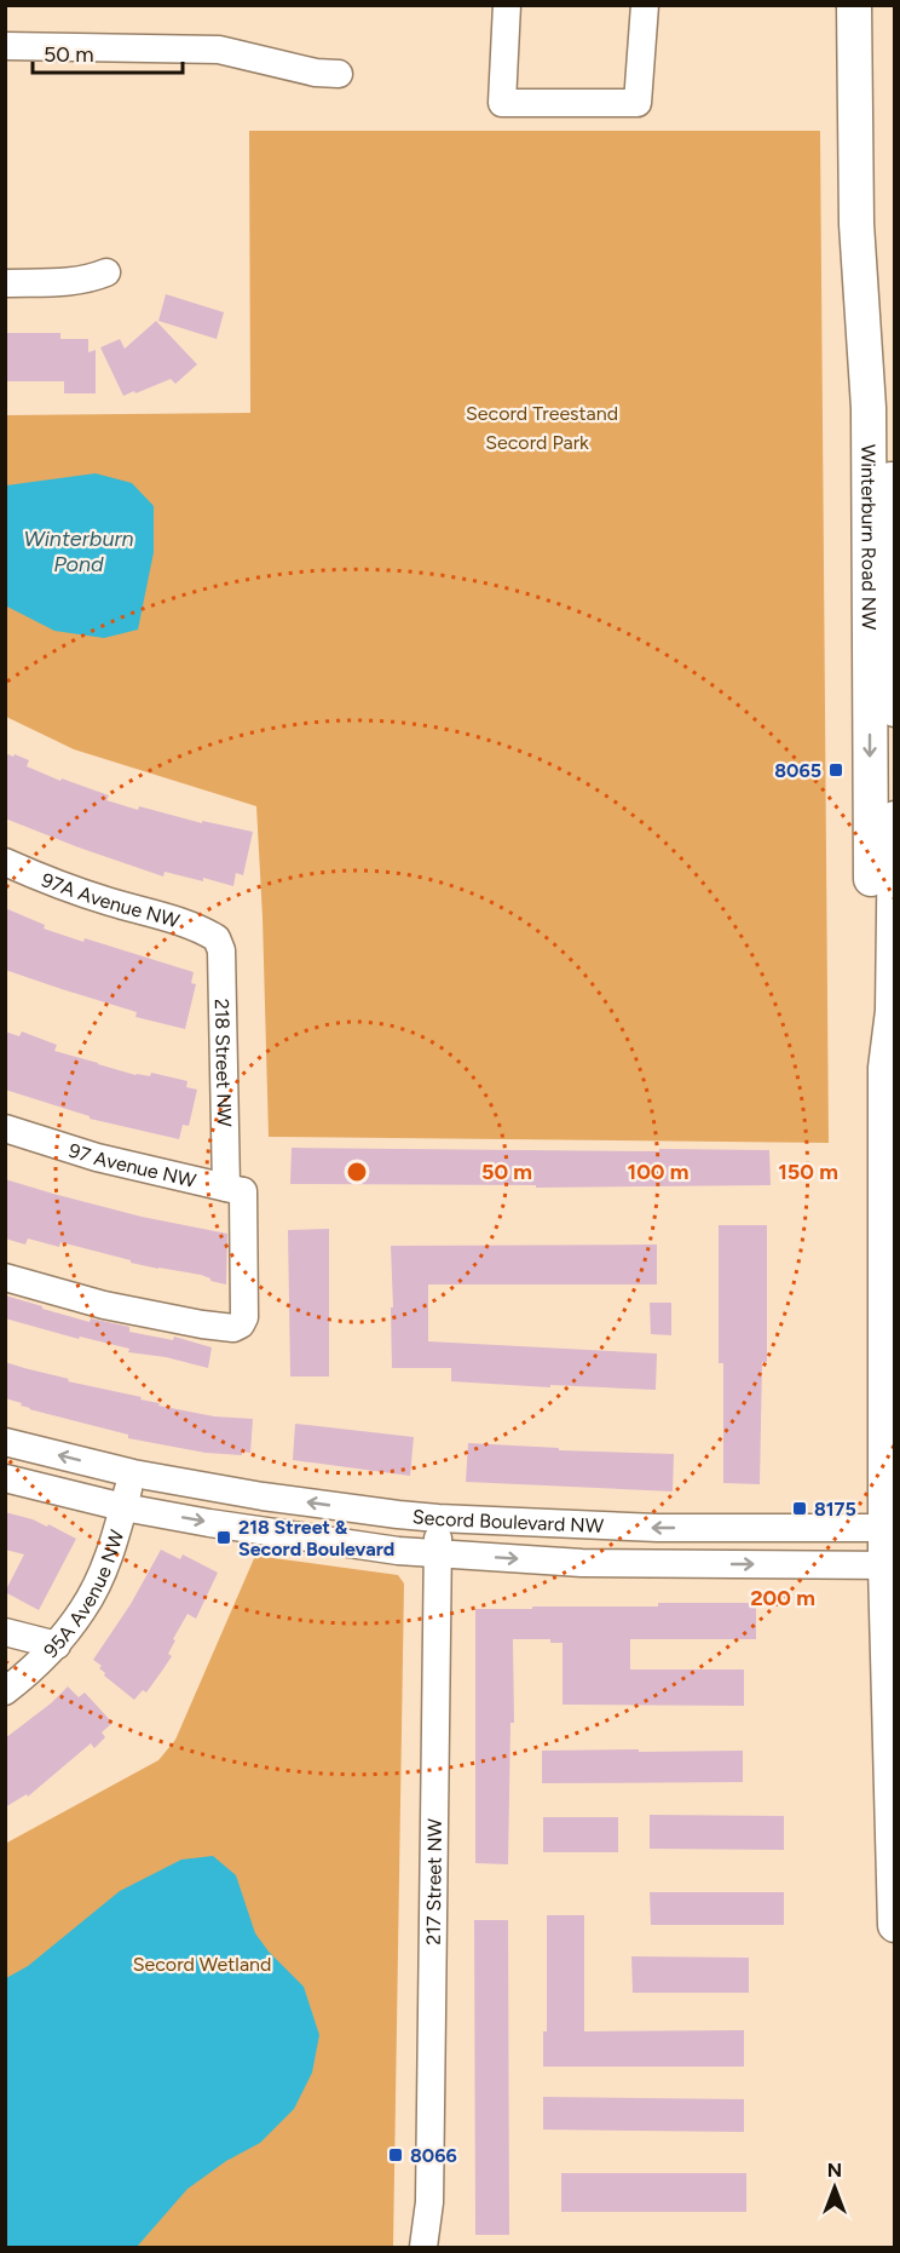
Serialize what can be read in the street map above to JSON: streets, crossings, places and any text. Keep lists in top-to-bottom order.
{
  "streets": {
    "main road": ["Winterburn Road NW"],
    "street": [
      "97A Avenue NW",
      "218 Street NW",
      "97 Avenue NW",
      "Secord Boulevard NW",
      "95A Avenue NW",
      "217 Street NW"
    ]
  },
  "crossings": [
    ["Winterburn Road NW", "Secord Boulevard NW"],
    ["97A Avenue NW", "218 Street NW"],
    ["218 Street NW", "97 Avenue NW"],
    ["Secord Boulevard NW", "95A Avenue NW"],
    ["Secord Boulevard NW", "217 Street NW"]
  ],
  "water": ["Winterburn Pond"],
  "parks": ["Secord Treestand", "Secord Park", "Secord Wetland"],
  "places": {
    "transit": [
      "8065",
      "8175",
      "218 Street & Secord Boulevard",
      "8066"
    ]
  },
  "scale_bar": "50 m",
  "north": "top",
  "rings": [
    "50 m",
    "100 m",
    "150 m",
    "200 m"
  ]
}
